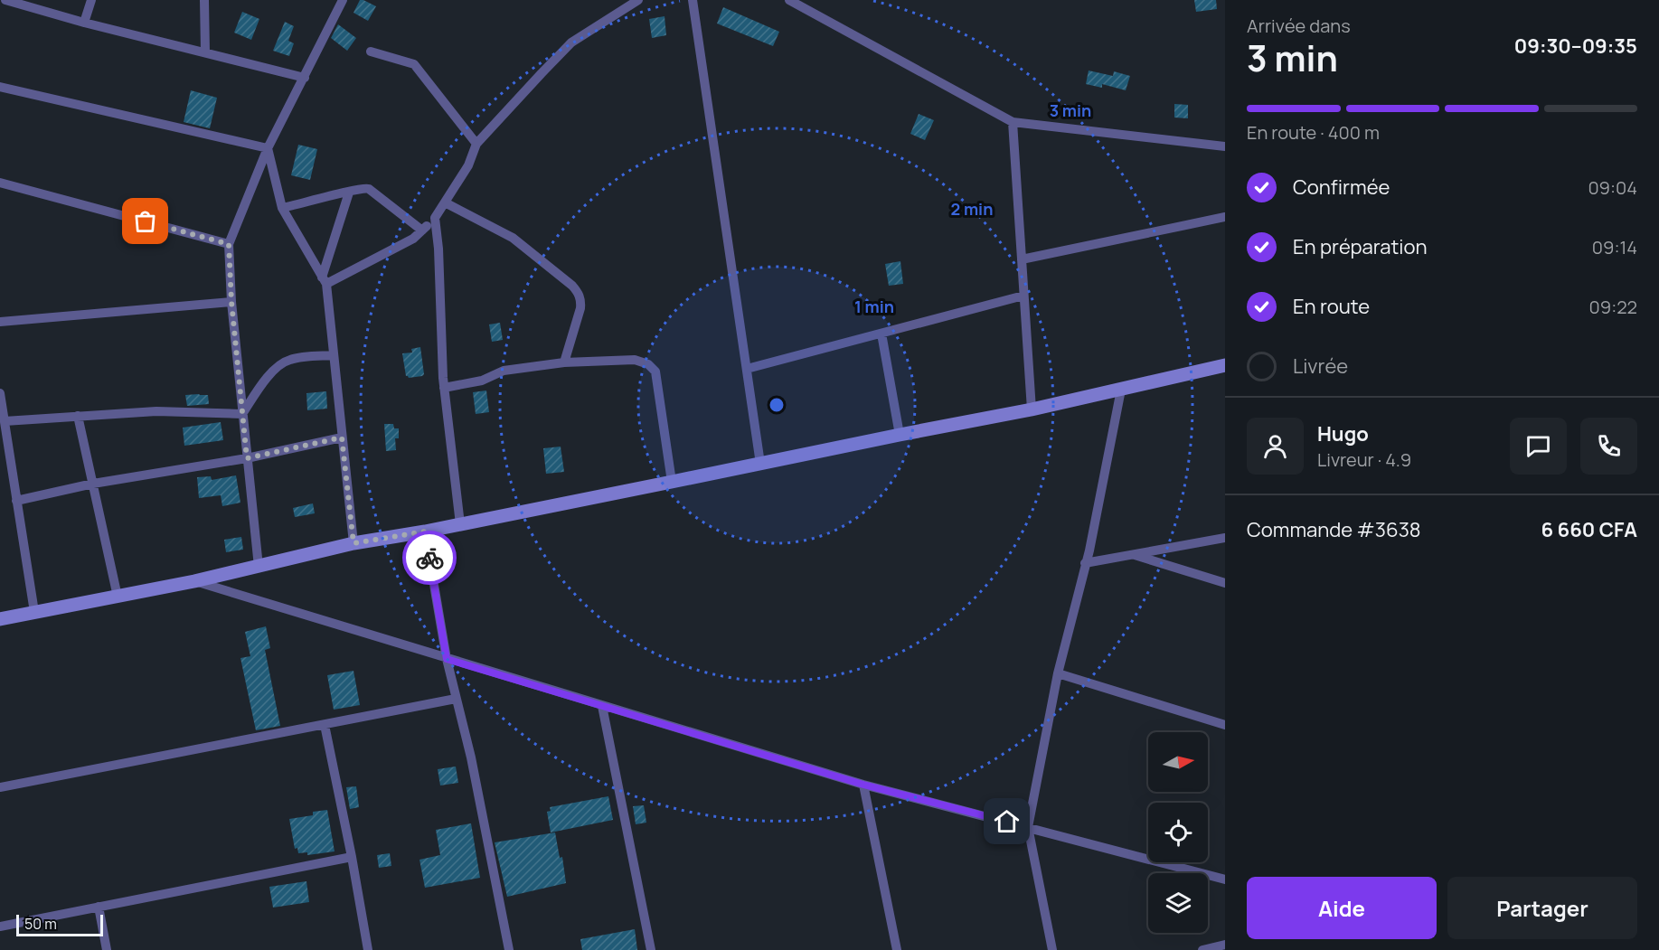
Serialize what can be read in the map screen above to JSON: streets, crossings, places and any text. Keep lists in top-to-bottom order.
{
  "scale_bar": "50 m",
  "north": "right",
  "page": {
    "heading": ["3 min", "Arrivée dans", "09:30–09:35"],
    "panel": [
      "Hugo",
      "Livreur · 4.9",
      "Commande #3638",
      "6 660 CFA"
    ],
    "bar": "En route · 400 m",
    "list": [
      ["Confirmée", "09:04"],
      ["En préparation", "09:14"],
      ["En route", "09:22"],
      "Livrée"
    ],
    "buttons": ["Aide", "Partager"],
    "scale": "50 m"
  },
  "rings": ["3 min", "2 min", "1 min"]
}
